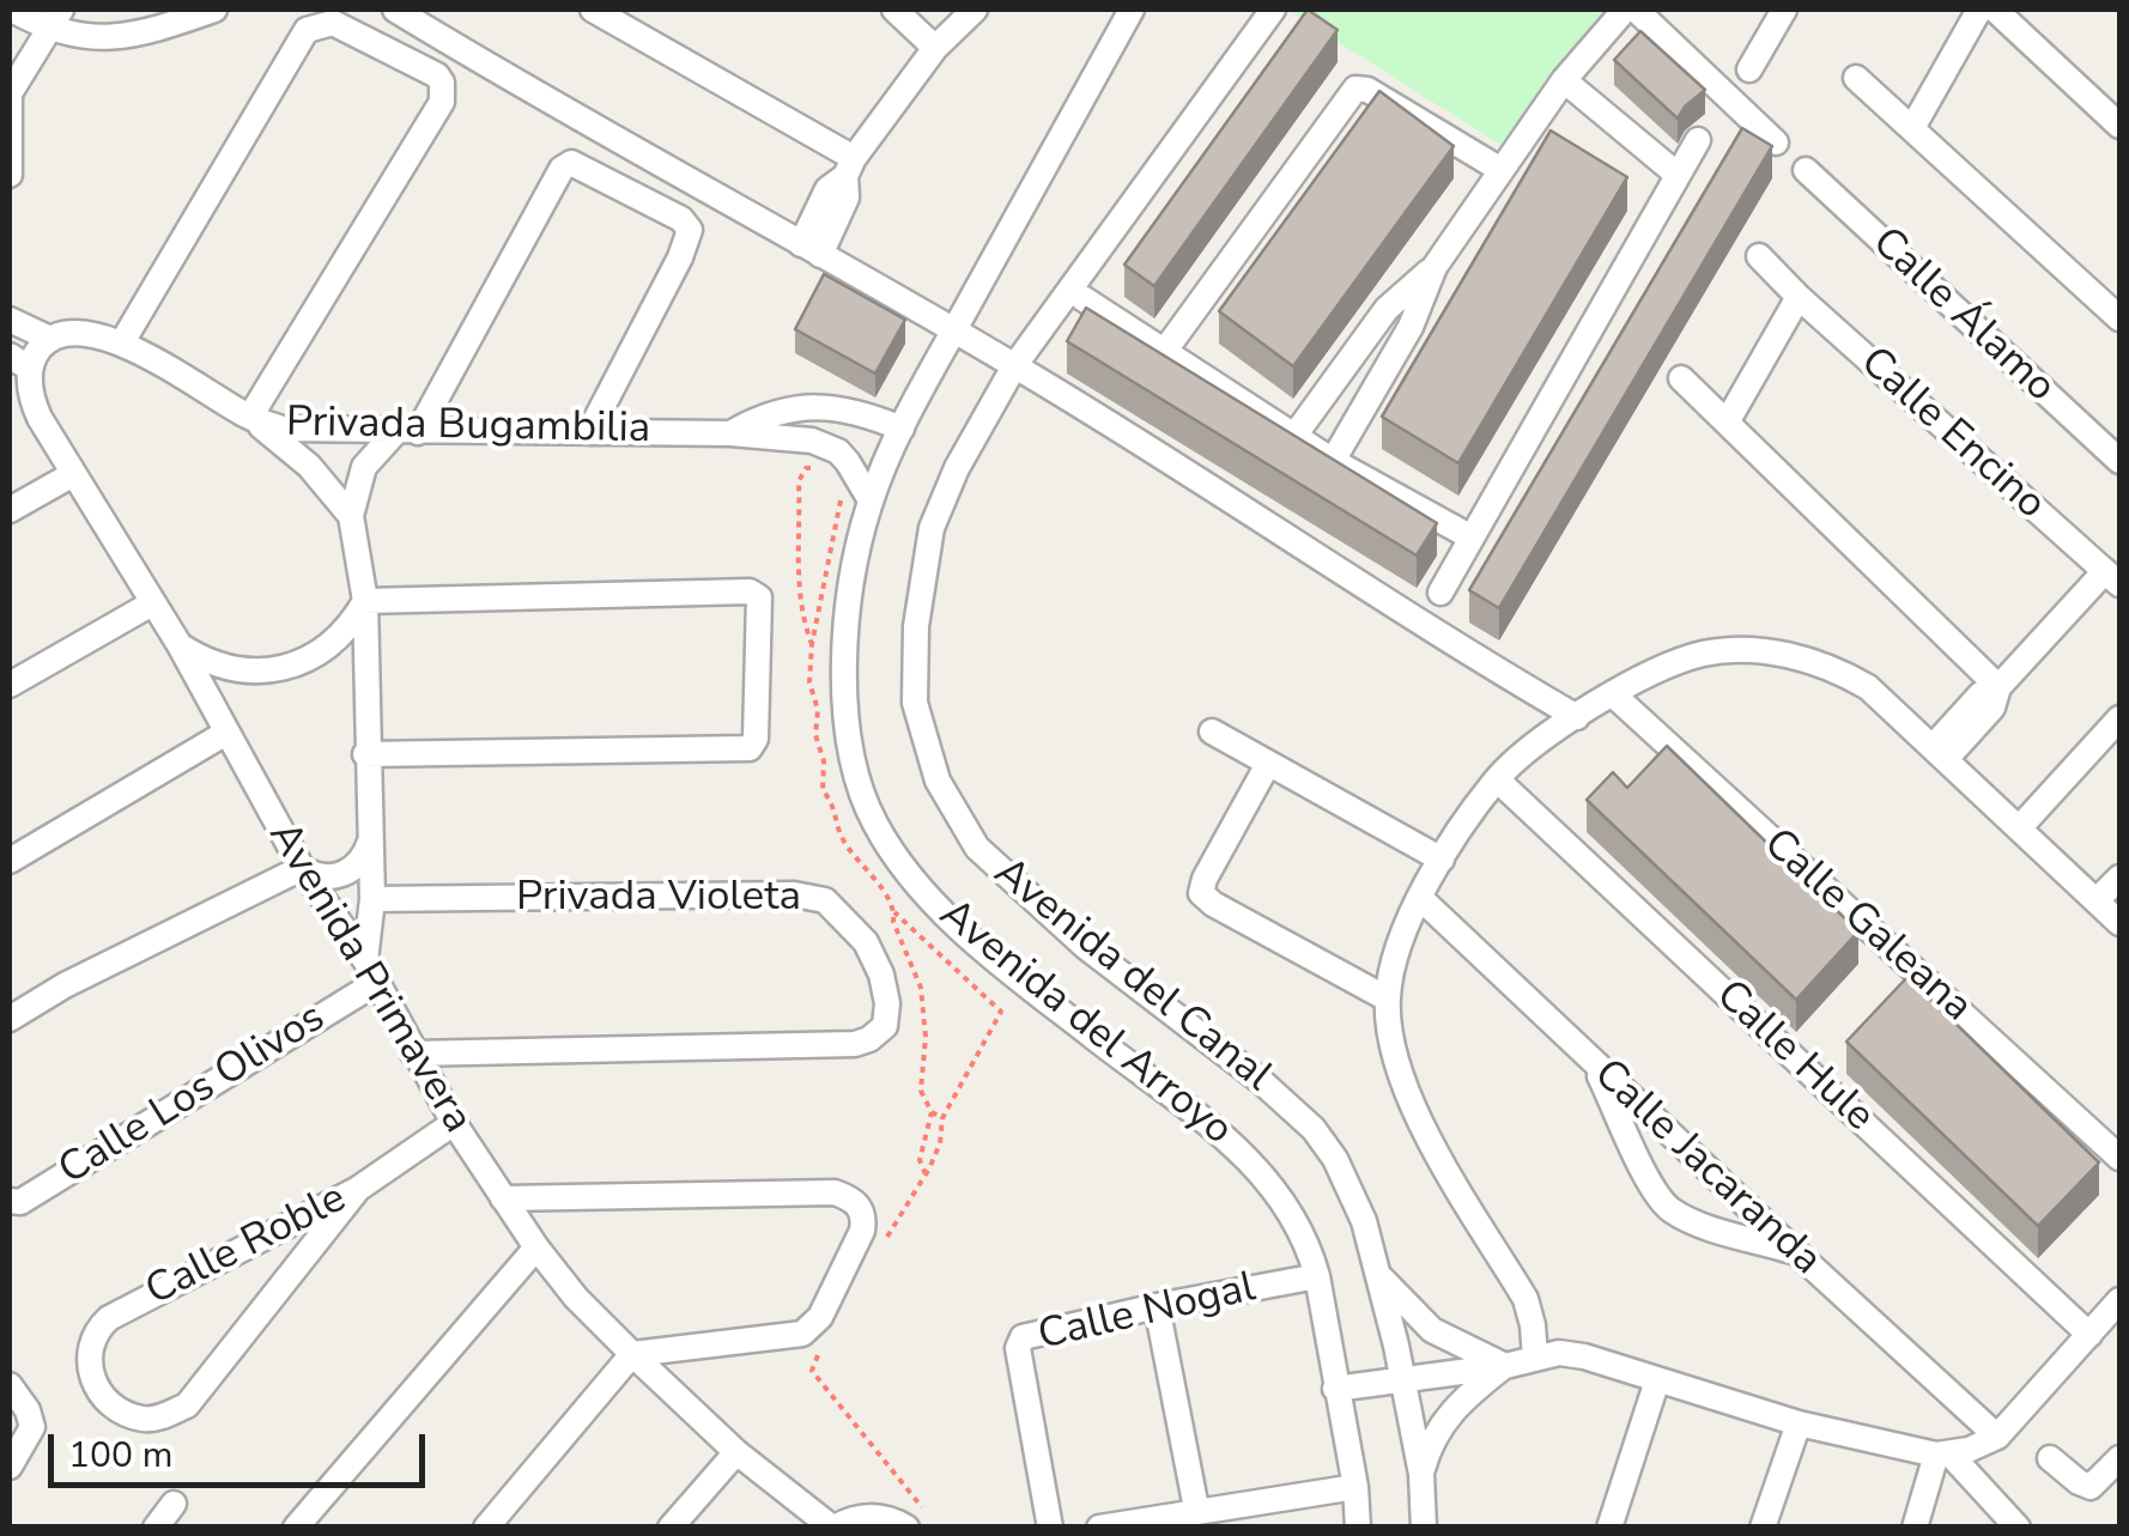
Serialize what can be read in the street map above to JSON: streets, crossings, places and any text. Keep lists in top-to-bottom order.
{
  "streets": {
    "street": [
      "Calle Álamo",
      "Privada Bugambilia",
      "Calle Encino",
      "Privada Violeta",
      "Calle Galeana",
      "Avenida del Canal",
      "Avenida Primavera",
      "Avenida del Arroyo",
      "Calle Hule",
      "Calle Los Olivos",
      "Calle Jacaranda",
      "Calle Roble",
      "Calle Nogal"
    ]
  },
  "crossings": [
    ["Privada Bugambilia", "Avenida del Arroyo"],
    ["Privada Violeta", "Avenida Primavera"],
    ["Avenida Primavera", "Calle Los Olivos"],
    ["Avenida Primavera", "Calle Roble"],
    ["Avenida del Arroyo", "Calle Nogal"]
  ],
  "scale_bar": "100 m"
}
